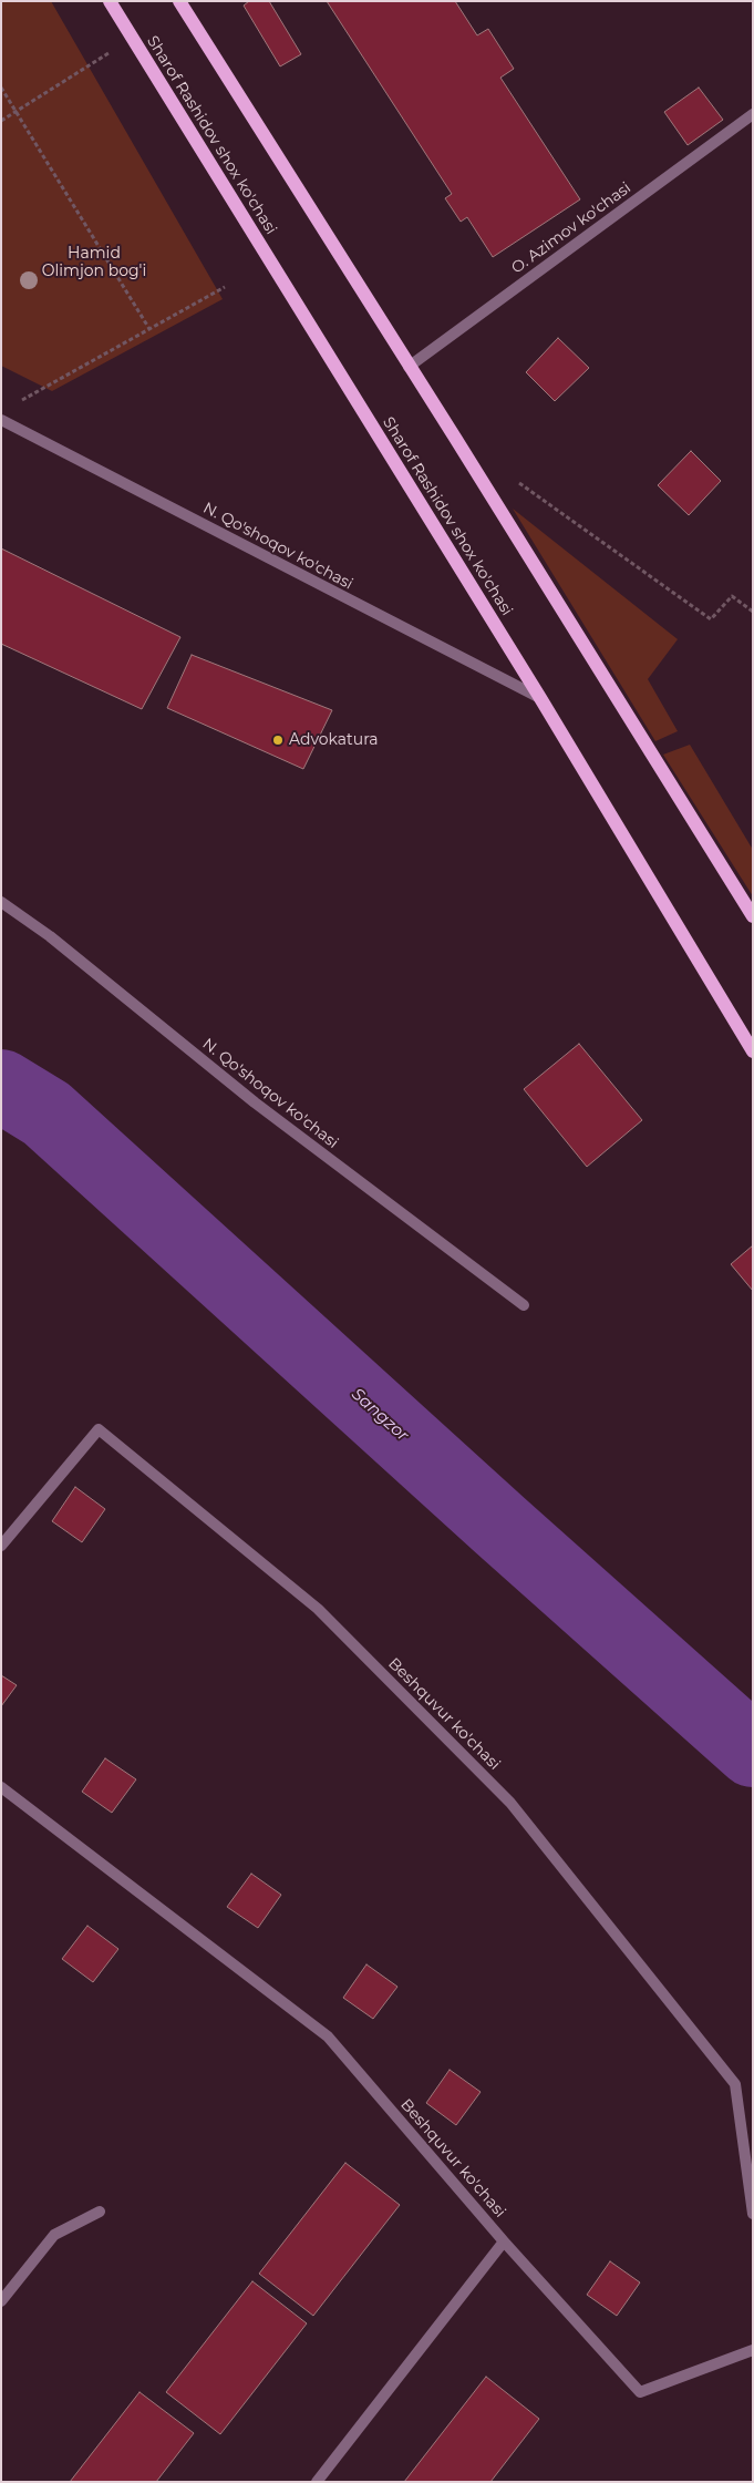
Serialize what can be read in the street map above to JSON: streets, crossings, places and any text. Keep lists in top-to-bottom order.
{
  "streets": {
    "main road": ["Sharof Rashidov shox ko'chasi"],
    "street": ["O. Azimov ko'chasi", "N. Qo'shoqov ko'chasi", "Beshquvur ko'chasi"]
  },
  "crossings": [
    ["Sharof Rashidov shox ko'chasi", "N. Qo'shoqov ko'chasi"]
  ],
  "water": ["Sangzor"],
  "parks": ["Hamid Olimjon bog'i"],
  "places": ["Advokatura"]
}
